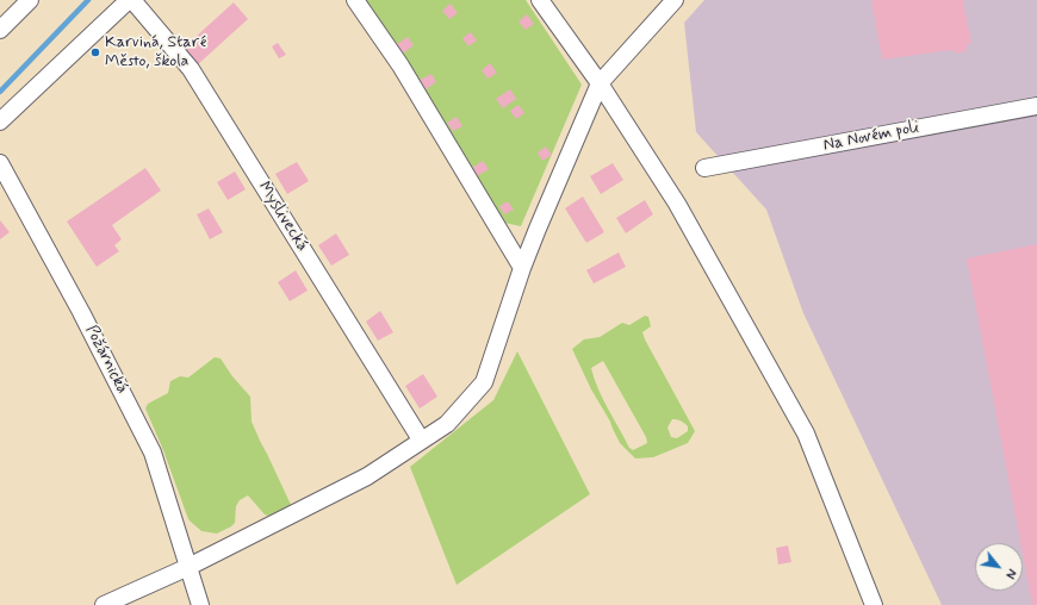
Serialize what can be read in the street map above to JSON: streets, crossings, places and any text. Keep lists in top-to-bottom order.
{
  "streets": {
    "street": ["Na Novém poli", "Myslivecká", "Požárnická"]
  },
  "places": ["Karviná, Staré Město, škola"],
  "north": "bottom right"
}
